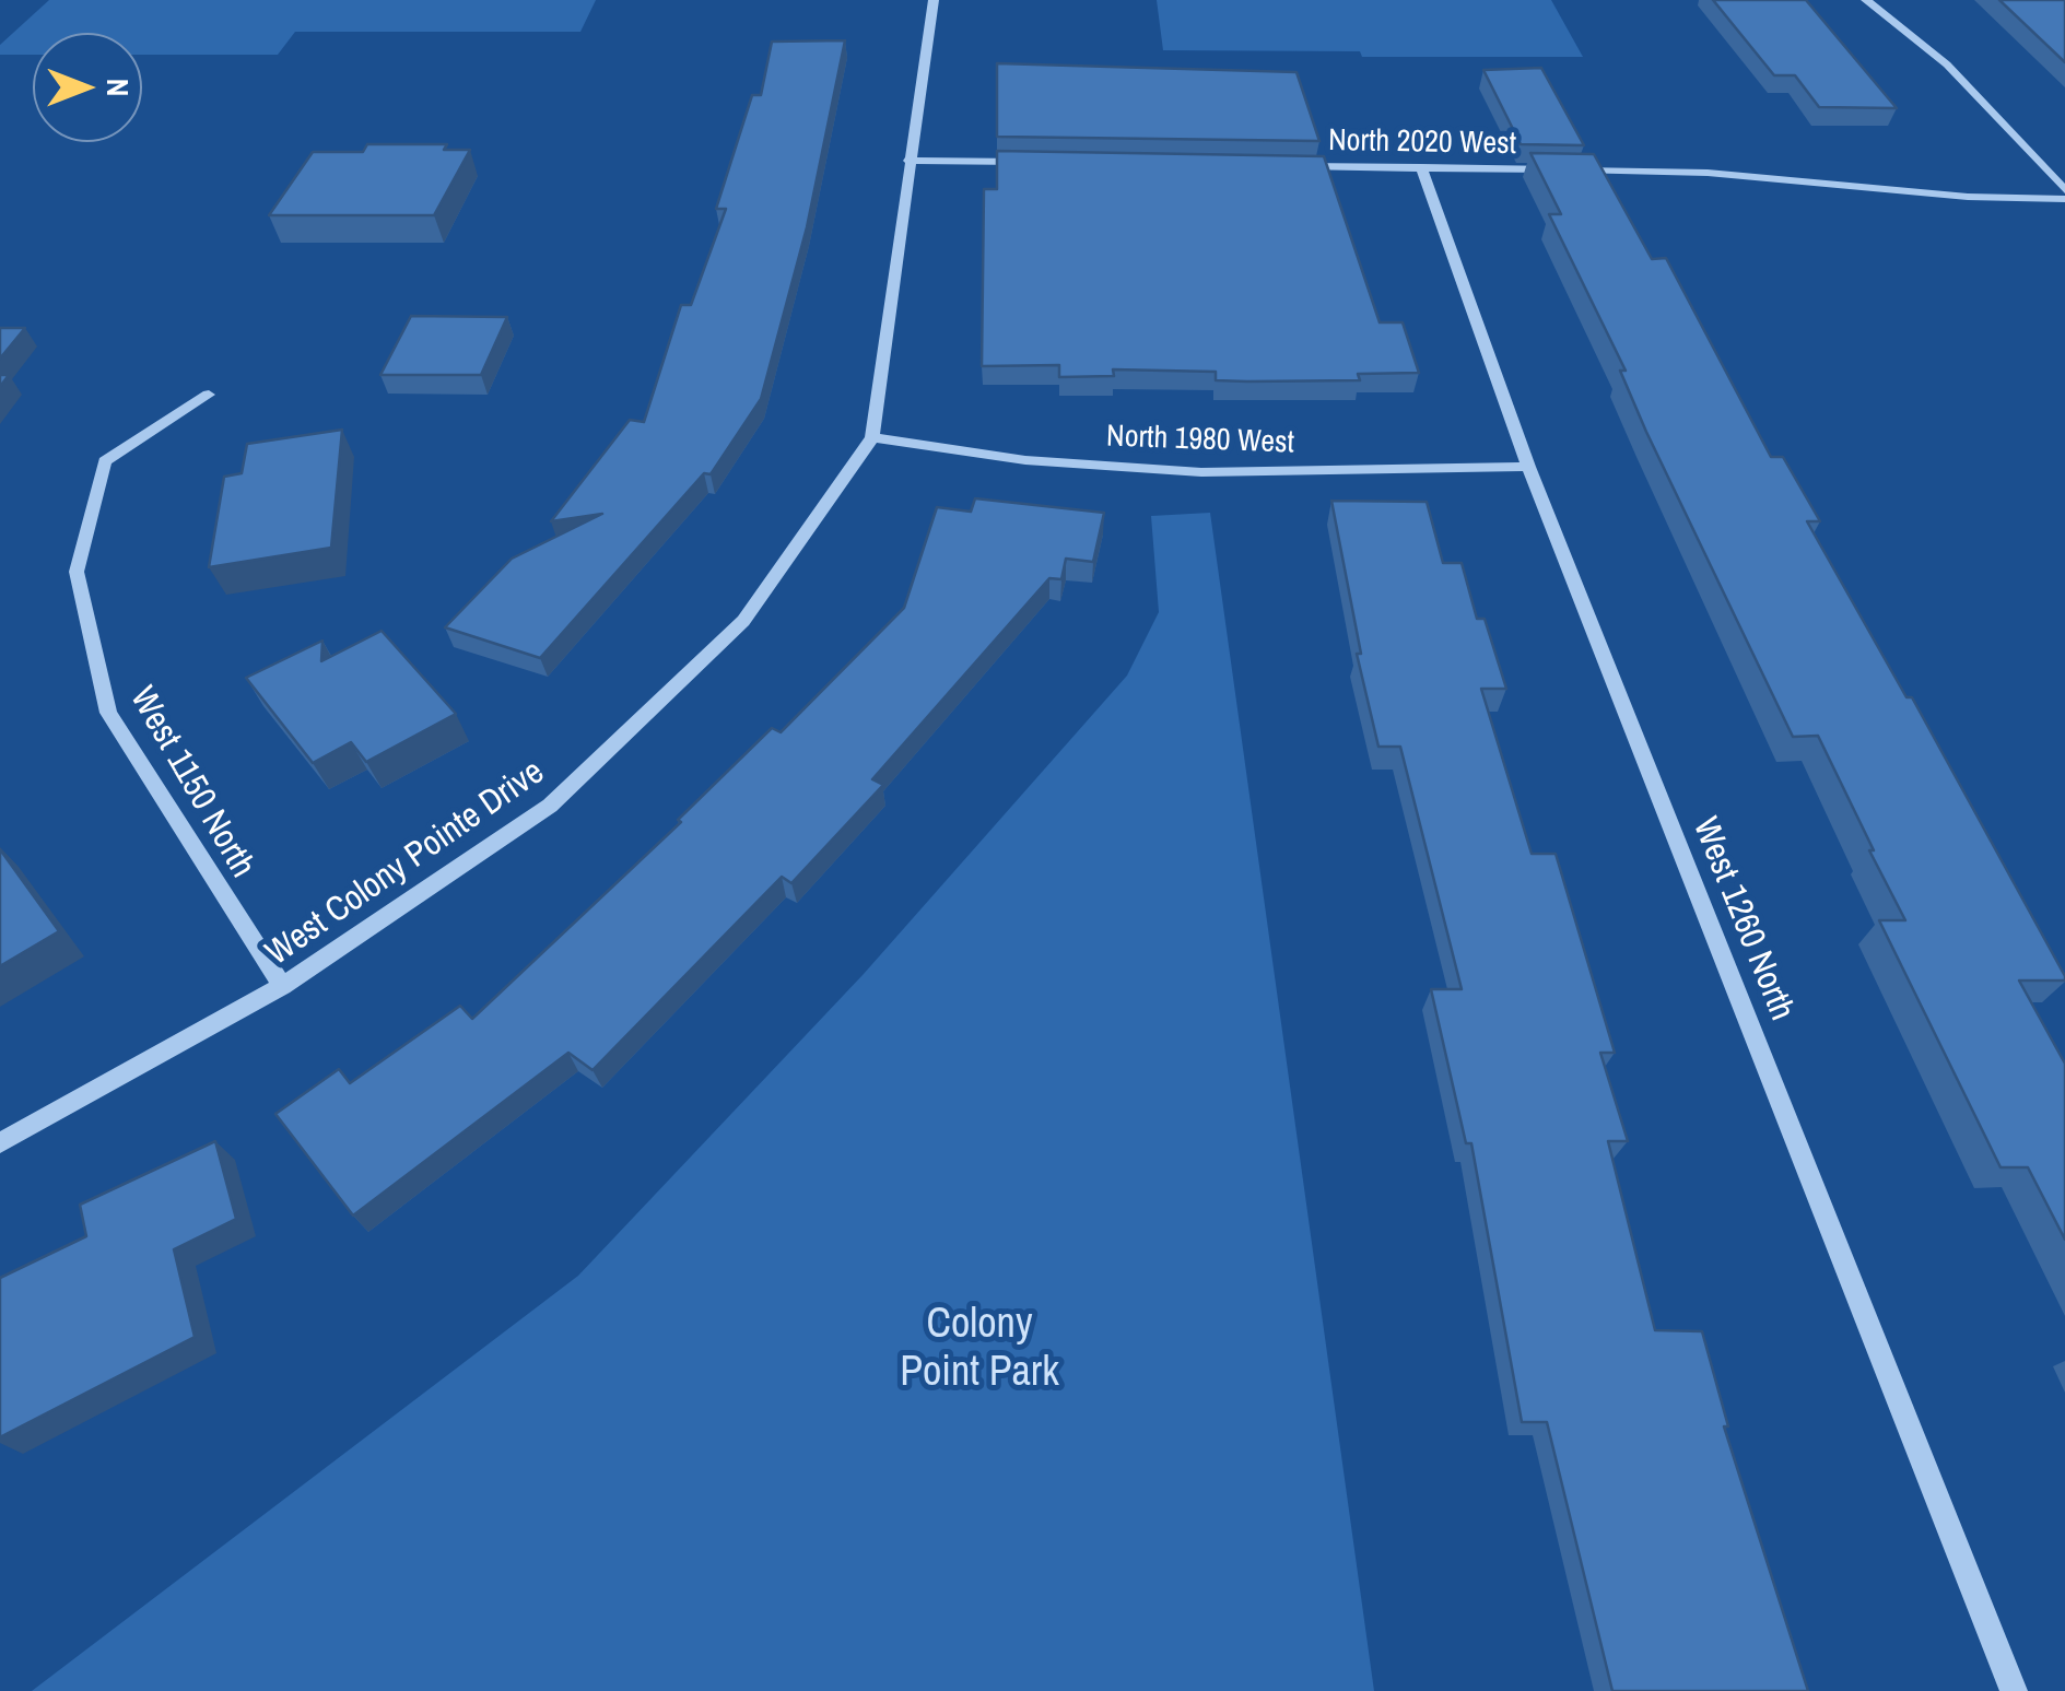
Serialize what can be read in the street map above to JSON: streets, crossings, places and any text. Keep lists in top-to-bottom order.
{
  "streets": {
    "street": [
      "North 2020 West",
      "North 1980 West",
      "West 1150 North",
      "West Colony Pointe Drive",
      "West 1260 North"
    ]
  },
  "crossings": [
    ["North 2020 West", "West 1260 North"],
    ["North 1980 West", "West Colony Pointe Drive"],
    ["North 1980 West", "West 1260 North"],
    ["West 1150 North", "West Colony Pointe Drive"]
  ],
  "parks": ["Colony Point Park"],
  "north": "right"
}
